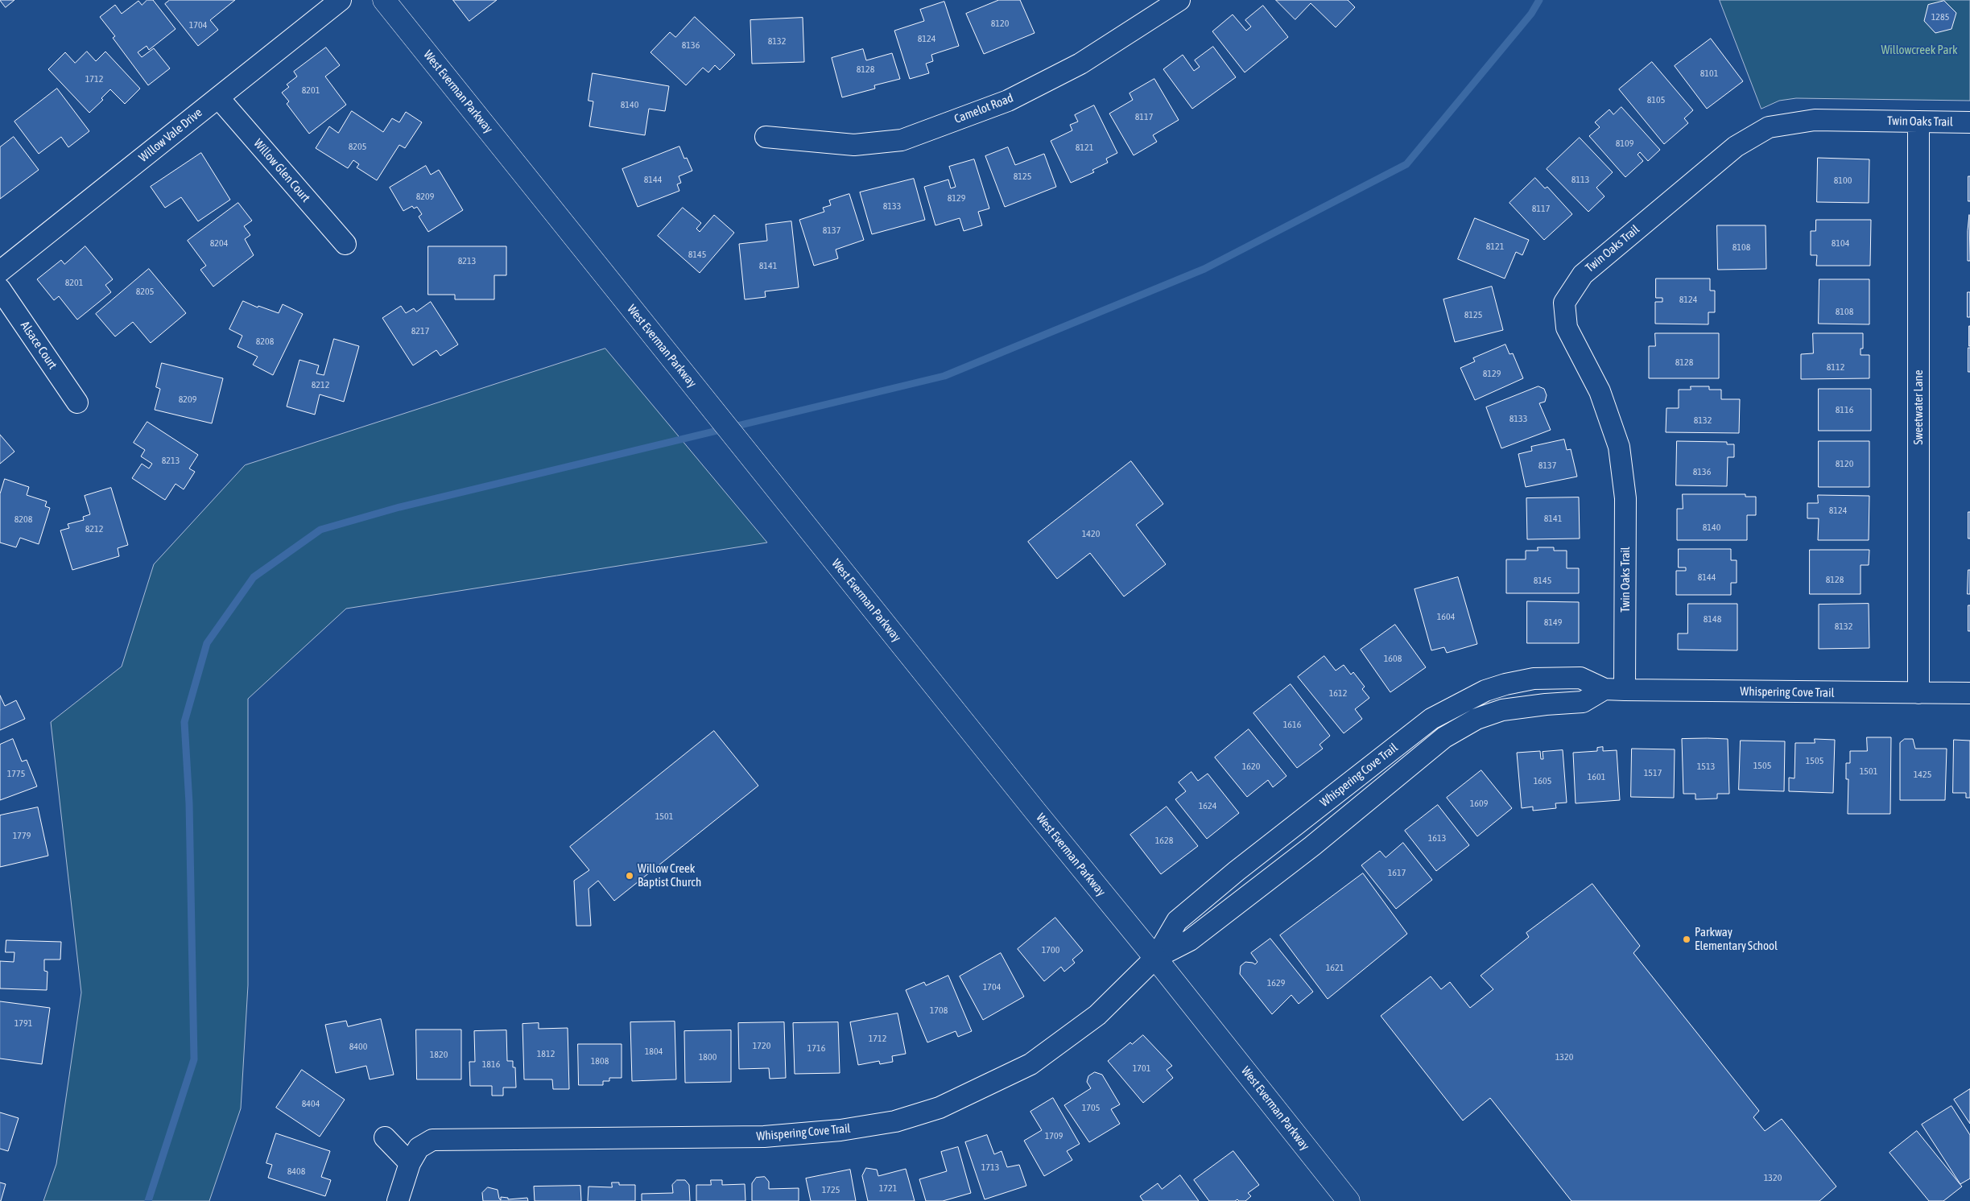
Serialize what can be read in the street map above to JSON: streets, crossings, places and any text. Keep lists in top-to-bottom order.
{
  "streets": {
    "street": [
      "West Everman Parkway",
      "Camelot Road",
      "Twin Oaks Trail",
      "Willow Vale Drive",
      "Willow Glen Court",
      "Alsace Court",
      "Sweetwater Lane",
      "Whispering Cove Trail"
    ]
  },
  "crossings": [
    ["West Everman Parkway", "Whispering Cove Trail"],
    ["Twin Oaks Trail", "Sweetwater Lane"],
    ["Twin Oaks Trail", "Whispering Cove Trail"],
    ["Willow Vale Drive", "Willow Glen Court"],
    ["Sweetwater Lane", "Whispering Cove Trail"]
  ],
  "parks": ["Willowcreek Park"],
  "places": ["Willow Creek Baptist Church", "Parkway Elementary School"],
  "house_numbers": [
    "1285",
    "8120",
    "1704",
    "8124",
    "8132",
    "8136",
    "8128",
    "8101",
    "1712",
    "8201",
    "8105",
    "8140",
    "8117",
    "8109",
    "8205",
    "8121",
    "8125",
    "8144",
    "8113",
    "8100",
    "8209",
    "8129",
    "8133",
    "8117",
    "8137",
    "8204",
    "8104",
    "8121",
    "8108",
    "8145",
    "8213",
    "8141",
    "8201",
    "8205",
    "8124",
    "8108",
    "8125",
    "8217",
    "8208",
    "8128",
    "8112",
    "8129",
    "8212",
    "8209",
    "8116",
    "8133",
    "8132",
    "8213",
    "8120",
    "8137",
    "8136",
    "8124",
    "8141",
    "8208",
    "8140",
    "8212",
    "1420",
    "8144",
    "8128",
    "8145",
    "1604",
    "8148",
    "8149",
    "8132",
    "1608",
    "1612",
    "1616",
    "1505",
    "1505",
    "1620",
    "1513",
    "1501",
    "1517",
    "1775",
    "1425",
    "1601",
    "1605",
    "1609",
    "1624",
    "1501",
    "1779",
    "1613",
    "1628",
    "1617",
    "1700",
    "1621",
    "1629",
    "1704",
    "1708",
    "1791",
    "1712",
    "1720",
    "8400",
    "1716",
    "1804",
    "1812",
    "1820",
    "1800",
    "1320",
    "1808",
    "1816",
    "1701",
    "8404",
    "1705",
    "1709",
    "1713",
    "8408",
    "1320",
    "1721",
    "1725"
  ]
}
